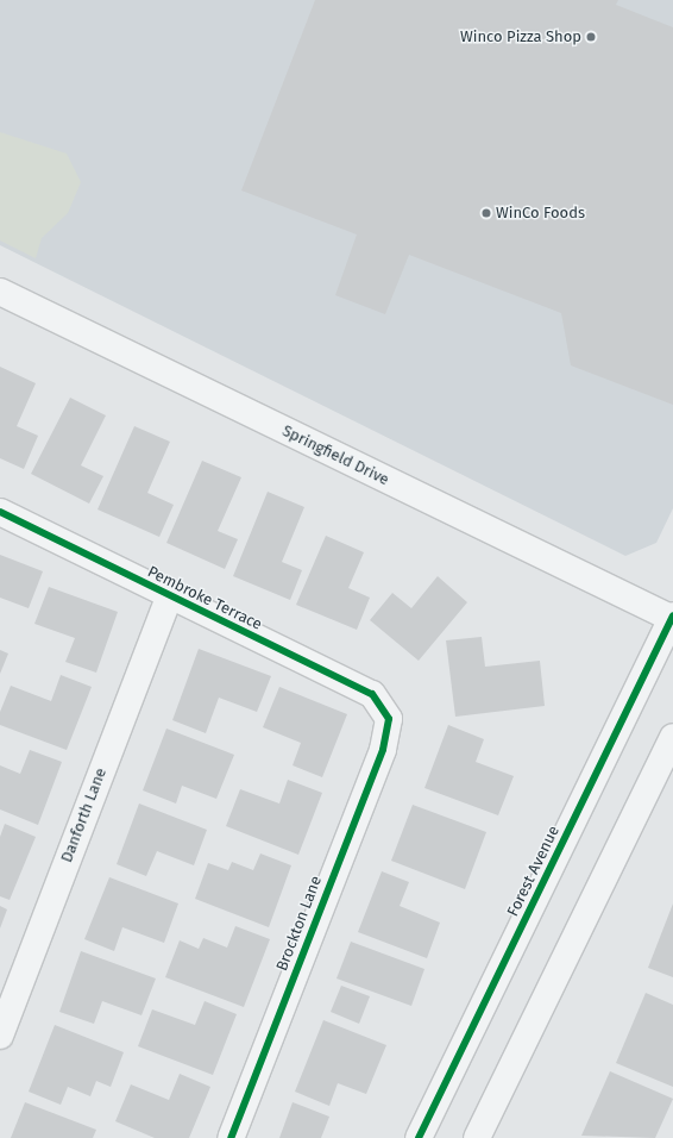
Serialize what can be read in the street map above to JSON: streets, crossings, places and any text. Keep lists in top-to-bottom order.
{
  "streets": {
    "street": [
      "Springfield Drive",
      "Pembroke Terrace",
      "Danforth Lane",
      "Forest Avenue",
      "Brockton Lane"
    ]
  },
  "crossings": [
    ["Springfield Drive", "Forest Avenue"],
    ["Pembroke Terrace", "Danforth Lane"],
    ["Pembroke Terrace", "Brockton Lane"]
  ],
  "places": ["Winco Pizza Shop", "WinCo Foods"]
}
